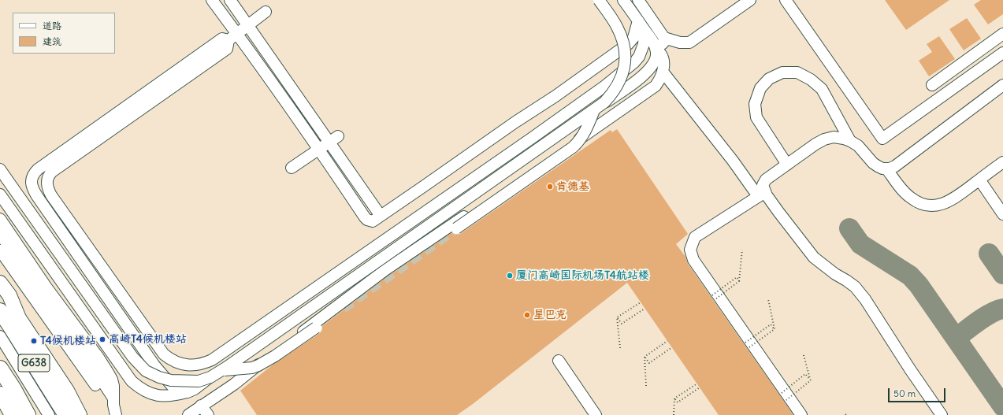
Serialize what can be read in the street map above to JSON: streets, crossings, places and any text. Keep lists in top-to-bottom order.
{
  "streets": {
    "highway": ["G638"]
  },
  "places": [
    "肯德基",
    "厦门高崎国际机场T4航站楼",
    "星巴克",
    "高崎T4候机楼站",
    "T4候机楼站"
  ],
  "legend": ["道路", "建筑"],
  "scale_bar": "50 m"
}
